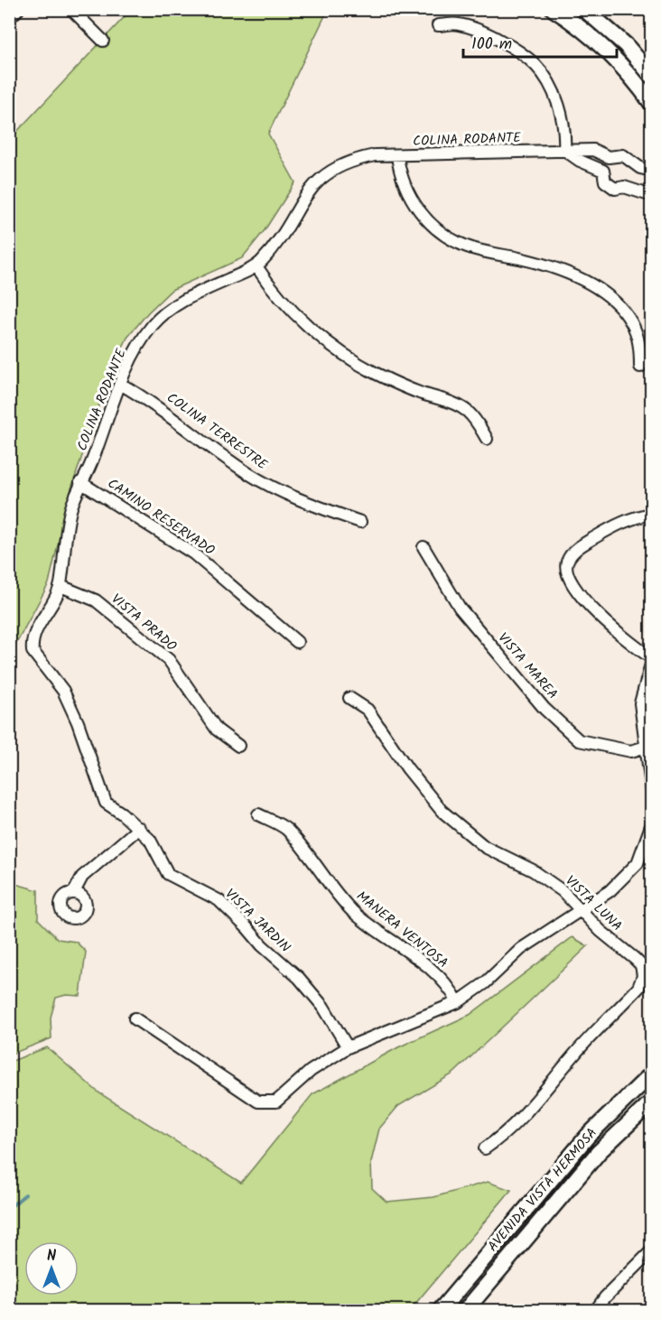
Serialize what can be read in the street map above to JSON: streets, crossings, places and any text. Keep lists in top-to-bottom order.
{
  "streets": {
    "main road": ["AVENIDA VISTA HERMOSA"],
    "street": [
      "COLINA RODANTE",
      "COLINA TERRESTRE",
      "CAMINO RESERVADO",
      "VISTA PRADO",
      "VISTA MAREA",
      "VISTA LUNA",
      "VISTA JARDIN",
      "MANERA VENTOSA"
    ]
  },
  "crossings": [
    ["COLINA RODANTE", "COLINA TERRESTRE"],
    ["COLINA RODANTE", "CAMINO RESERVADO"],
    ["COLINA RODANTE", "VISTA PRADO"],
    ["COLINA RODANTE", "VISTA JARDIN"]
  ],
  "scale_bar": "100 m",
  "north": "top"
}
